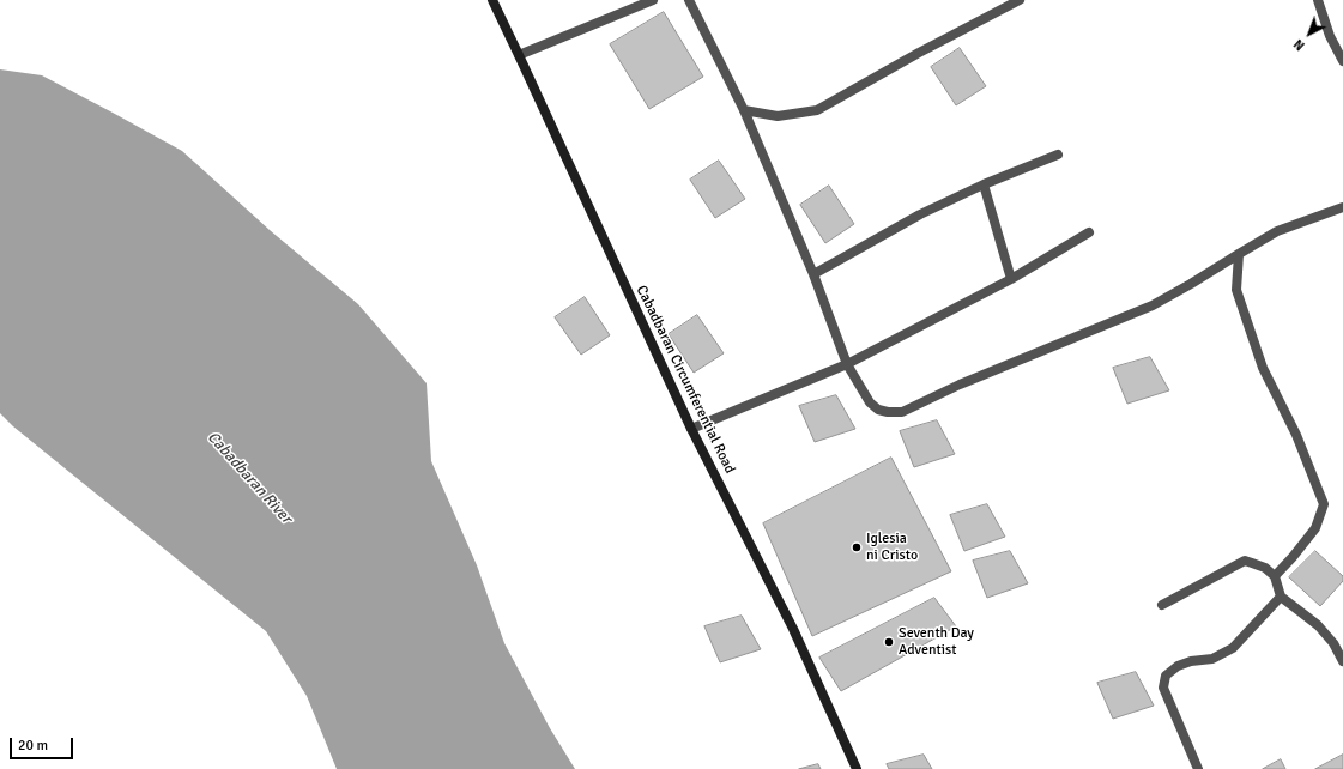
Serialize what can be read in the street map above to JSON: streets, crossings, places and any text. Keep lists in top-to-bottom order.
{
  "streets": {
    "main road": ["Cabadbaran Circumferential Road"]
  },
  "water": ["Cabadbaran River"],
  "places": ["Iglesia ni Cristo", "Seventh Day Adventist"],
  "scale_bar": "20 m",
  "north": "bottom left"
}
